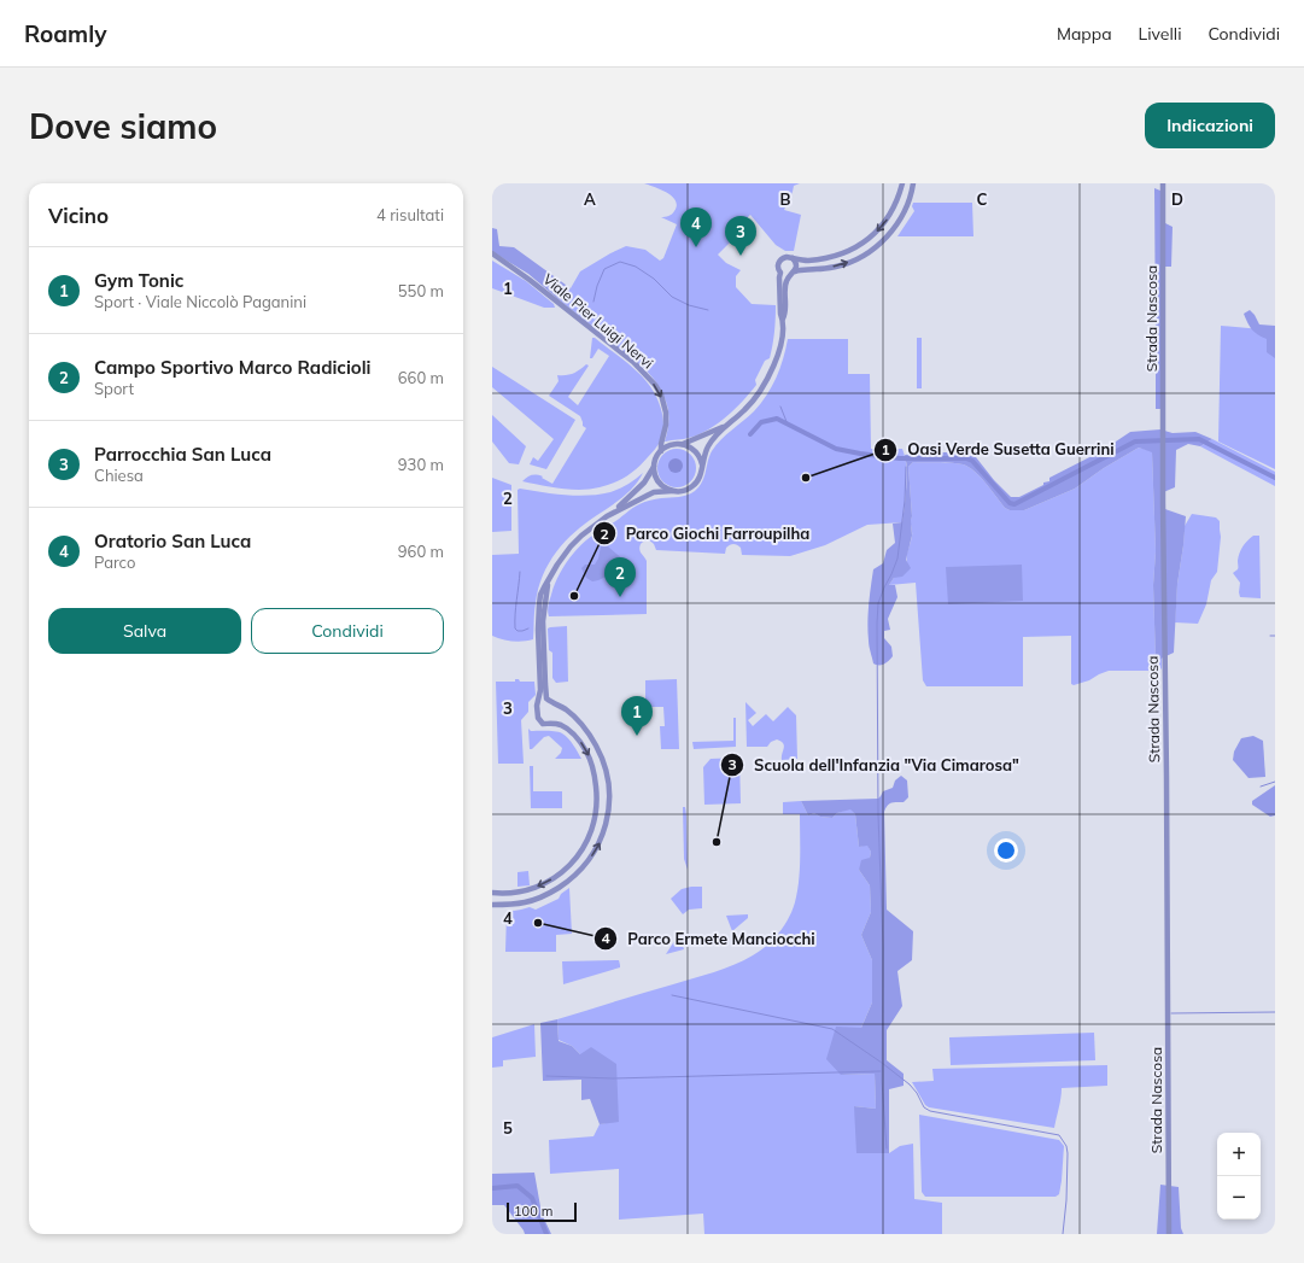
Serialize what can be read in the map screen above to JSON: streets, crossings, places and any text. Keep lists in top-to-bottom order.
{
  "streets": {
    "street": ["Strada Nascosa", "Viale Pier Luigi Nervi"]
  },
  "one_way": ["Viale Pier Luigi Nervi"],
  "places": [
    "Oasi Verde Susetta Guerrini",
    "Parco Giochi Farroupilha",
    "Scuola dell'Infanzia \"Via Cimarosa\"",
    "Parco Ermete Manciocchi"
  ],
  "scale_bar": "100 m",
  "page": {
    "header": "Roamly",
    "nav": ["Mappa", "Livelli", "Condividi"],
    "buttons": [
      "Indicazioni",
      ["Salva", "Condividi"]
    ],
    "title": "Dove siamo",
    "heading": ["Vicino", "4 risultati"],
    "pins": [
      "4",
      "3",
      "2",
      "1"
    ],
    "list": [
      {
        "mark": "1",
        "name": "Gym Tonic",
        "note": "Sport · Viale Niccolò Paganini",
        "value": "550 m"
      },
      {
        "mark": "2",
        "name": "Campo Sportivo Marco Radicioli",
        "note": "Sport",
        "value": "660 m"
      },
      {
        "mark": "3",
        "name": "Parrocchia San Luca",
        "note": "Chiesa",
        "value": "930 m"
      },
      {
        "mark": "4",
        "name": "Oratorio San Luca",
        "note": "Parco",
        "value": "960 m"
      }
    ],
    "map_buttons": ["+", "−"],
    "scale": "100 m"
  },
  "grid": {
    "columns": [
      "A",
      "B",
      "C",
      "D"
    ],
    "rows": [
      "1",
      "2",
      "3",
      "4",
      "5"
    ]
  }
}
